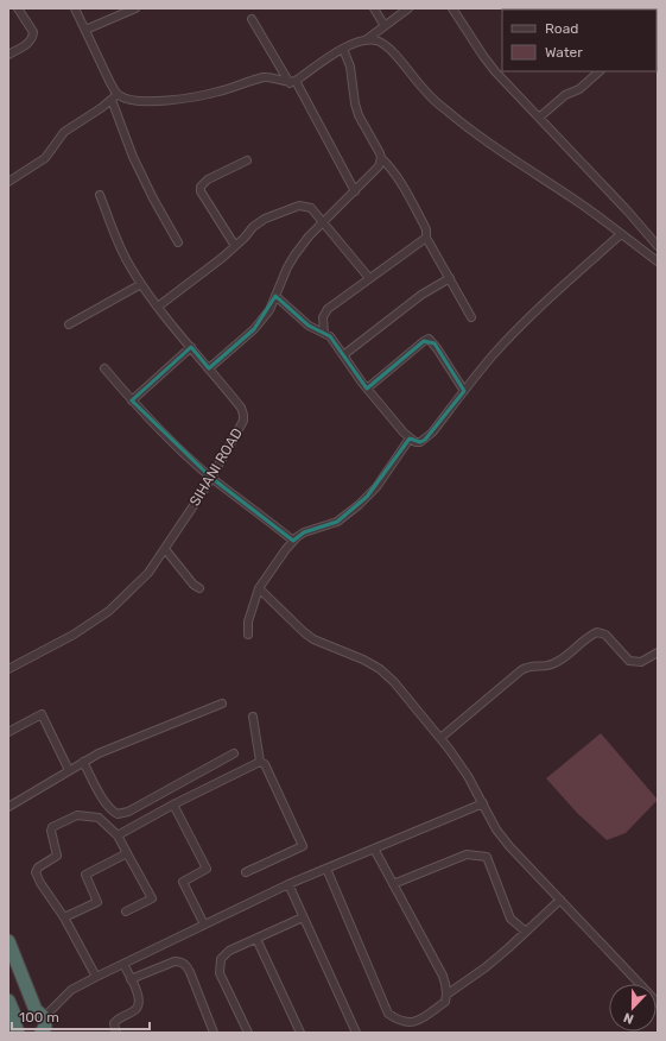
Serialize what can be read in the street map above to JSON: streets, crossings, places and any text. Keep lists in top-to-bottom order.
{
  "streets": {
    "street": ["SIHANI ROAD"]
  },
  "legend": ["Road", "Water"],
  "scale_bar": "100 m",
  "north": "bottom"
}
